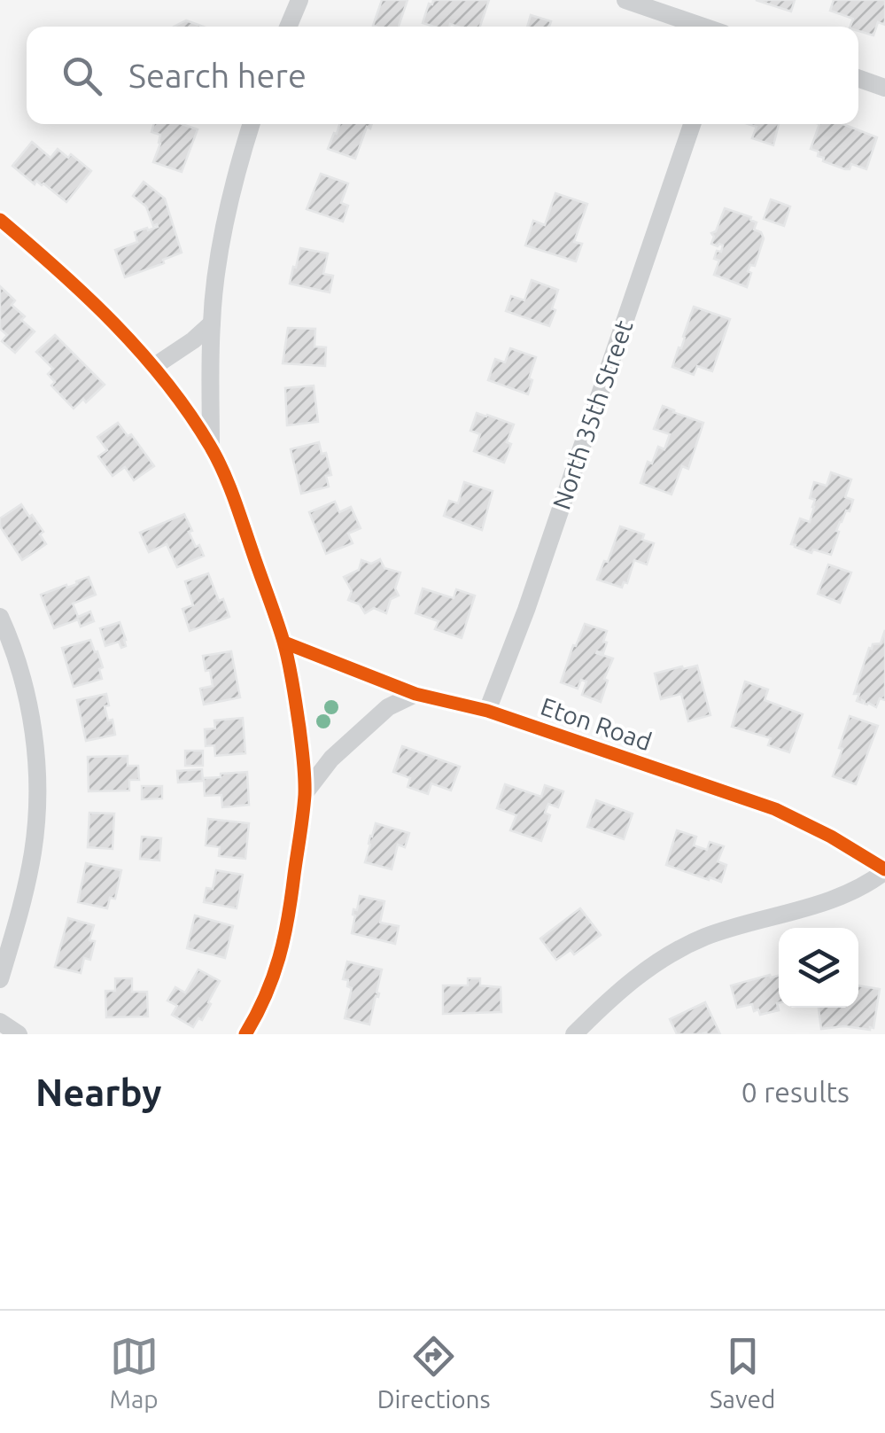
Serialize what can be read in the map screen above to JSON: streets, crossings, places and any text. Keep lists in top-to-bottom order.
{
  "streets": {
    "street": ["North 35th Street", "Eton Road"]
  },
  "crossings": [
    ["North 35th Street", "Eton Road"]
  ],
  "page": {
    "search": "Search here",
    "heading": ["Nearby", "0 results"],
    "nav": ["Map", "Directions", "Saved"]
  }
}
